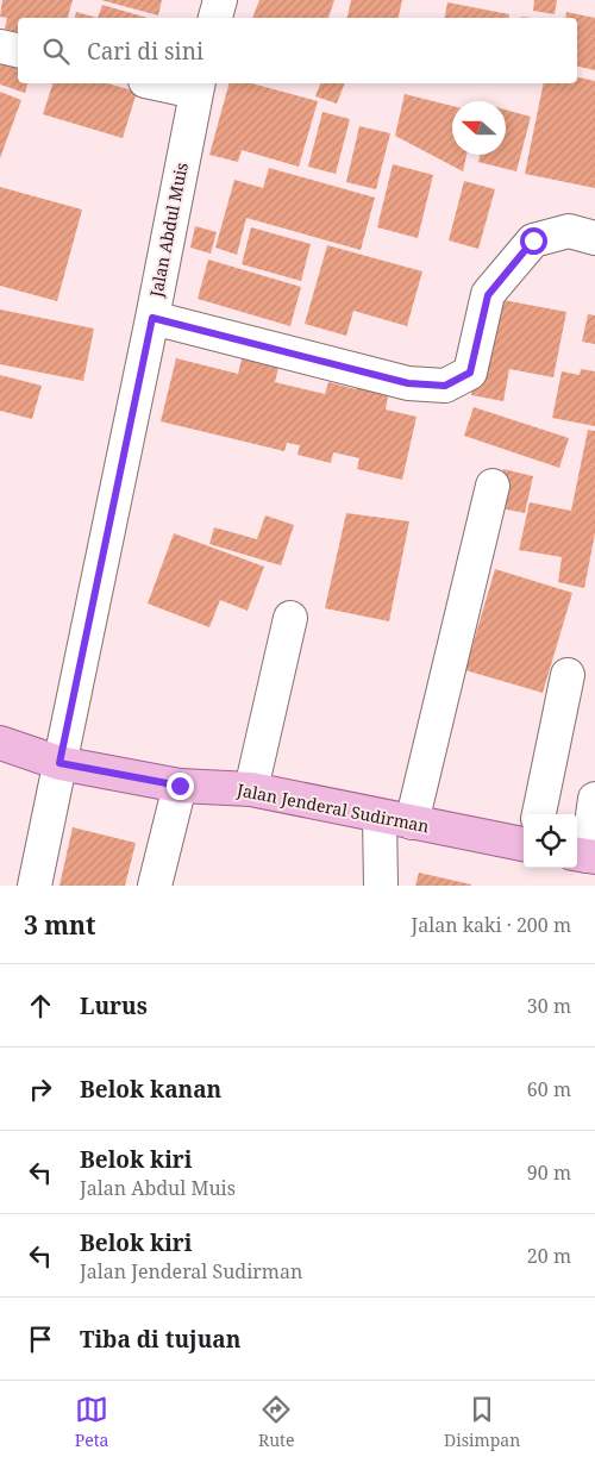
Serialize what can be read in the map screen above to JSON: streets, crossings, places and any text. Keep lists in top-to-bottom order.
{
  "streets": {
    "main road": ["Jalan Jenderal Sudirman"],
    "street": ["Jalan Abdul Muis"]
  },
  "crossings": [
    ["Jalan Abdul Muis", "Jalan Jenderal Sudirman"]
  ],
  "north": "left",
  "page": {
    "search": "Cari di sini",
    "heading": ["3 mnt", "Jalan kaki · 200 m"],
    "list": [
      ["Lurus", "30 m"],
      ["Belok kanan", "60 m"],
      ["Belok kiri", "Jalan Abdul Muis", "90 m"],
      ["Belok kiri", "Jalan Jenderal Sudirman", "20 m"],
      "Tiba di tujuan"
    ],
    "nav": ["Peta", "Rute", "Disimpan"]
  }
}
